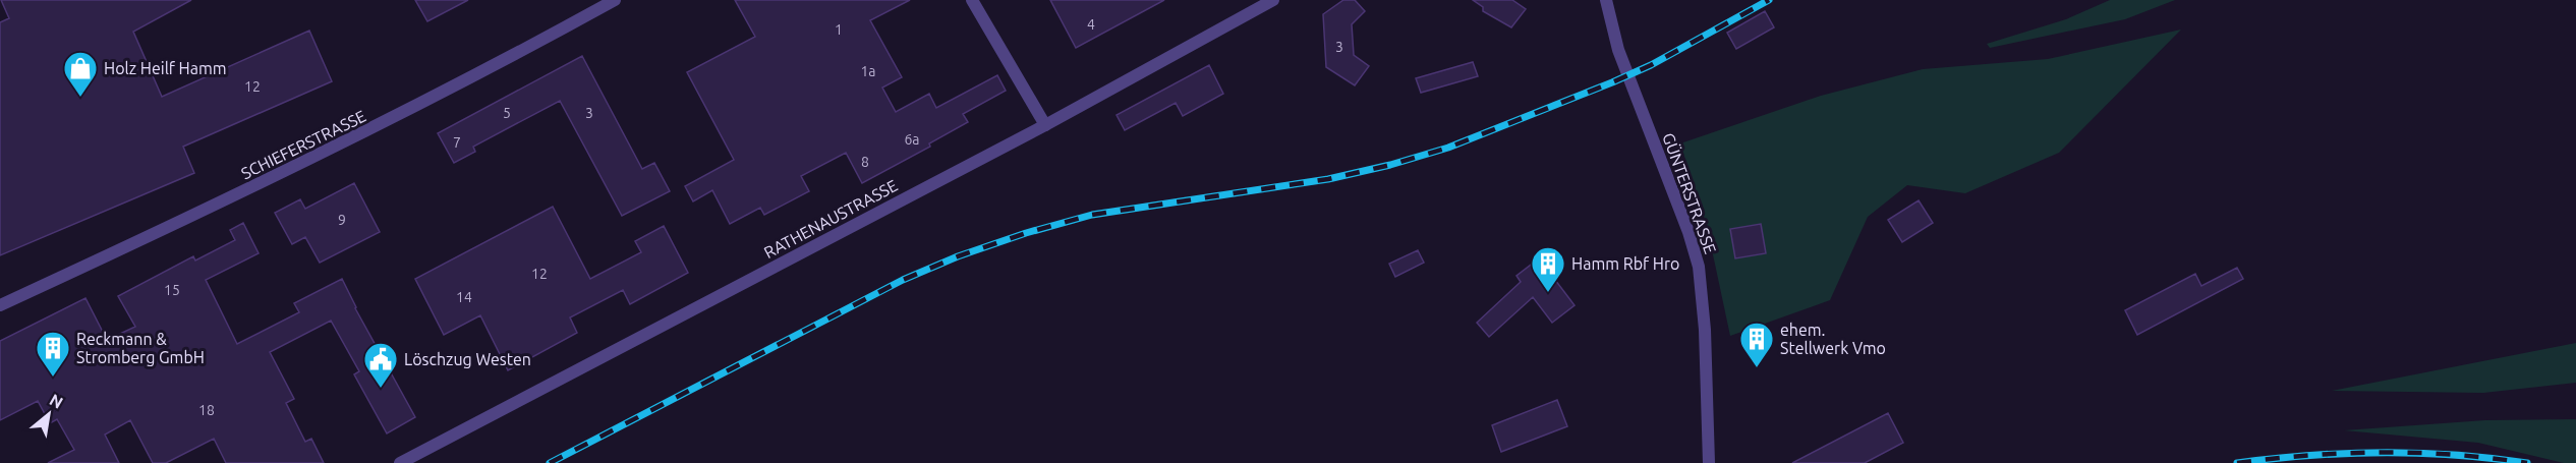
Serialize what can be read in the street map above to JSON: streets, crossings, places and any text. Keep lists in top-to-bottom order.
{
  "streets": {
    "street": ["SCHIEFERSTRASSE", "GÜNTERSTRASSE", "RATHENAUSTRASSE"]
  },
  "places": {
    "shop": ["Holz Heilf Hamm"],
    "building": ["Hamm Rbf Hro", "ehem. Stellwerk Vmo", "Reckmann & Stromberg GmbH"],
    "public building": ["Löschzug Westen"]
  },
  "house_numbers": [
    "4",
    "1",
    "3",
    "1a",
    "12",
    "5",
    "3",
    "6a",
    "7",
    "8",
    "9",
    "12",
    "15",
    "14",
    "18"
  ],
  "north": "top right"
}
